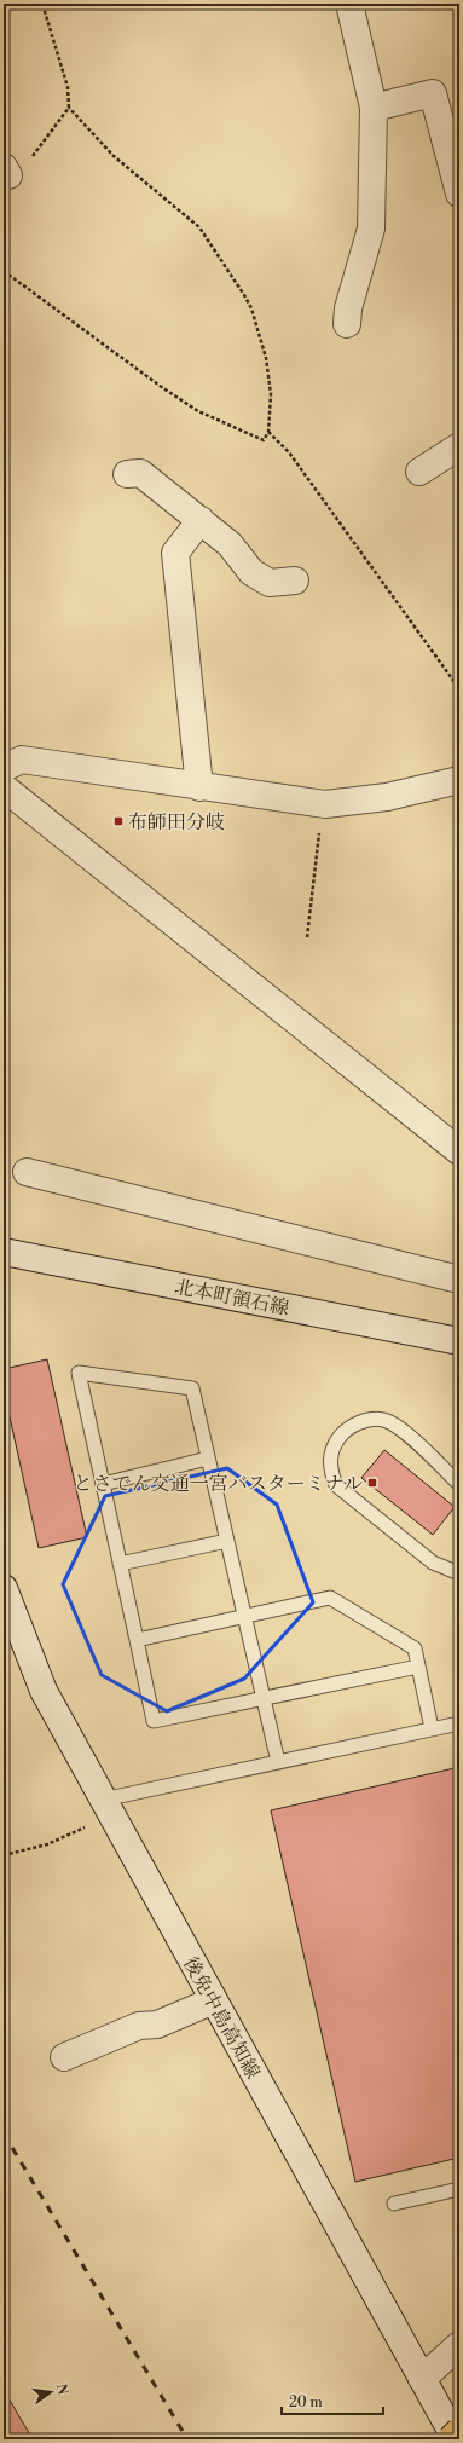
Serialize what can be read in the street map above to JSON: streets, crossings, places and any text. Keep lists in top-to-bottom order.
{
  "streets": {
    "street": ["北本町領石線", "後免中島高知線"]
  },
  "places": {
    "transit": ["布師田分岐", "とさでん交通一宮バスターミナル"]
  },
  "scale_bar": "20 m",
  "north": "right"
}
